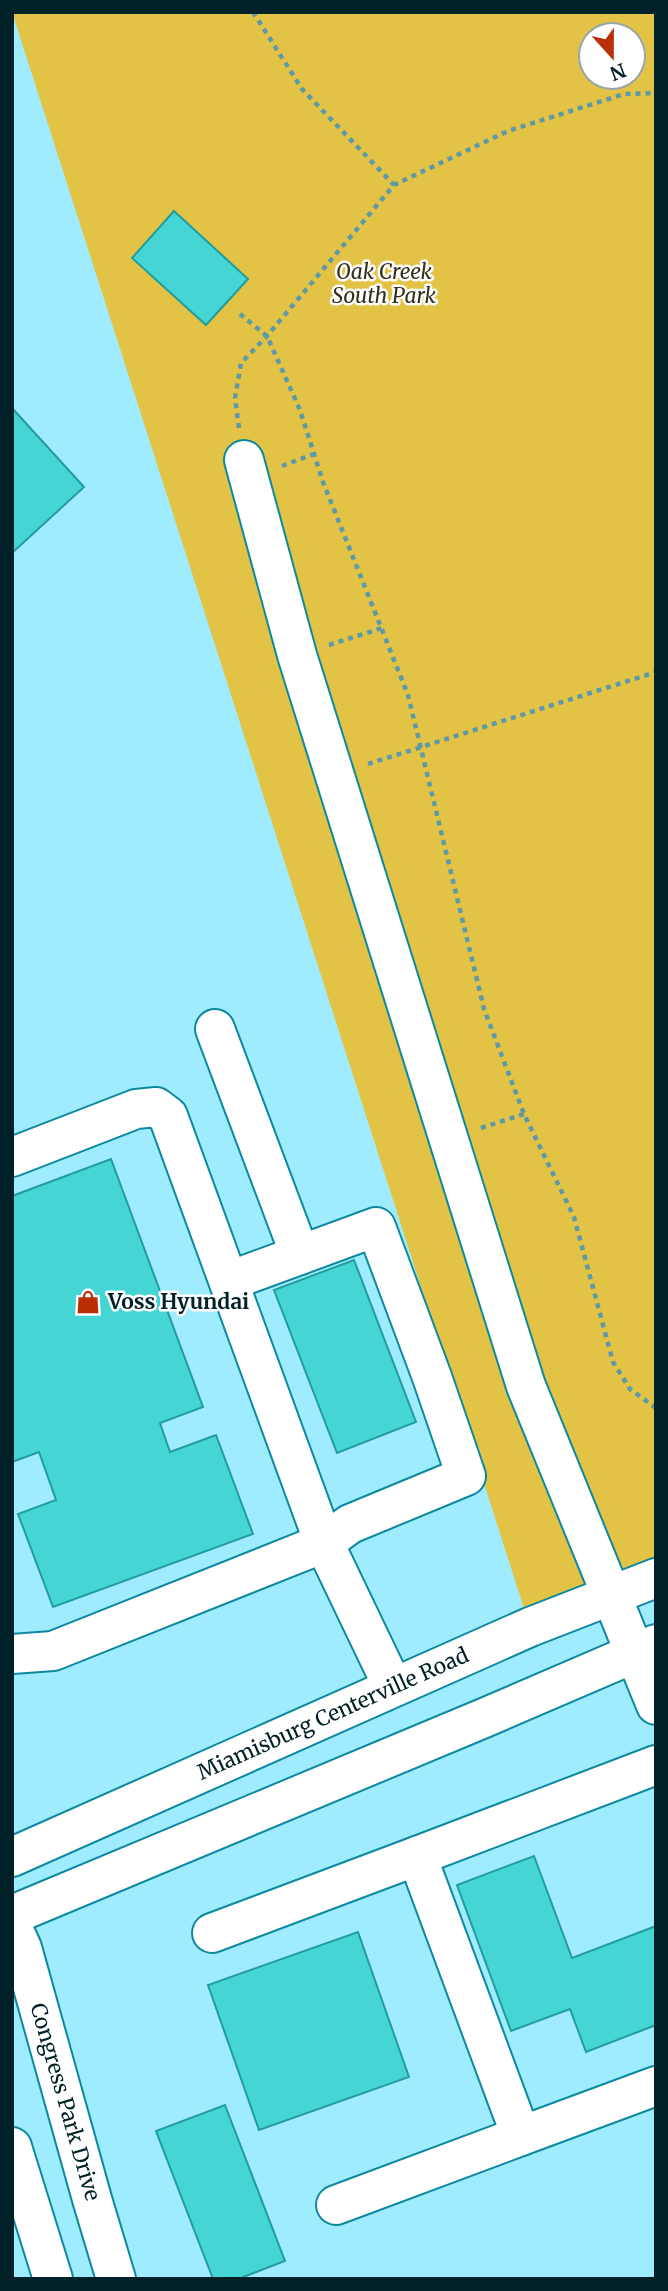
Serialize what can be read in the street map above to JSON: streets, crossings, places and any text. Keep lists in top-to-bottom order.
{
  "streets": {
    "main road": ["Miamisburg Centerville Road", "Congress Park Drive"]
  },
  "parks": ["Oak Creek South Park"],
  "places": {
    "shop": ["Voss Hyundai"]
  },
  "north": "bottom"
}
